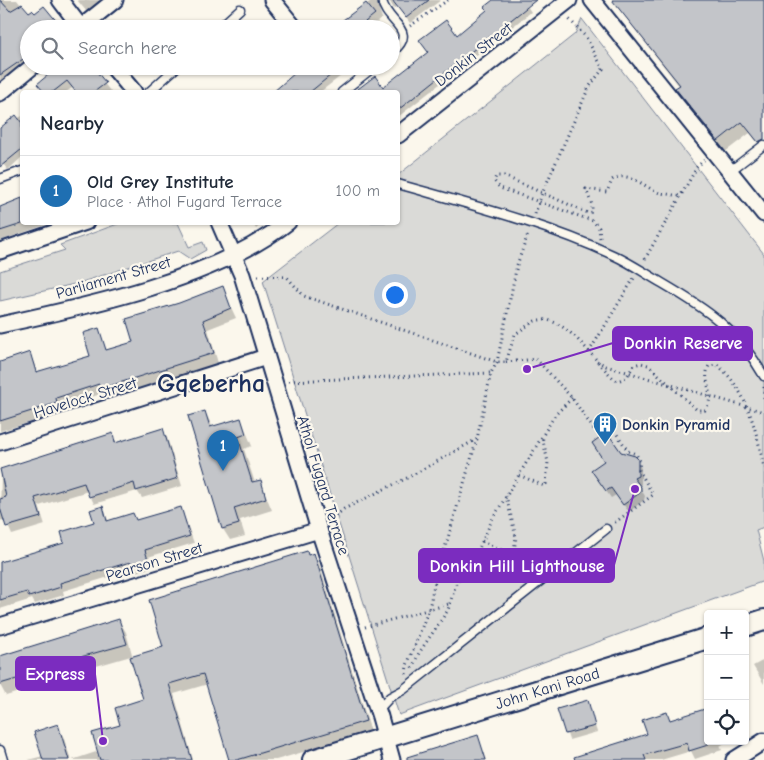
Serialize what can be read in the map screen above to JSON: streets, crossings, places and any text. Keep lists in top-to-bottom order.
{
  "streets": {
    "street": [
      "Donkin Street",
      "Parliament Street",
      "Havelock Street",
      "Athol Fugard Terrace",
      "Pearson Street",
      "John Kani Road"
    ]
  },
  "crossings": [
    ["Parliament Street", "Athol Fugard Terrace"],
    ["Havelock Street", "Athol Fugard Terrace"],
    ["Athol Fugard Terrace", "Pearson Street"],
    ["Athol Fugard Terrace", "John Kani Road"]
  ],
  "districts": ["Gqeberha"],
  "places": {
    "other": ["Donkin Reserve", "Donkin Hill Lighthouse", "Express"],
    "building": ["Donkin Pyramid"]
  },
  "page": {
    "search": "Search here",
    "heading": "Nearby",
    "list": [
      {
        "mark": "1",
        "name": "Old Grey Institute",
        "note": "Place · Athol Fugard Terrace",
        "value": "100 m"
      }
    ],
    "pins": "1",
    "map_buttons": ["+", "−"]
  }
}
